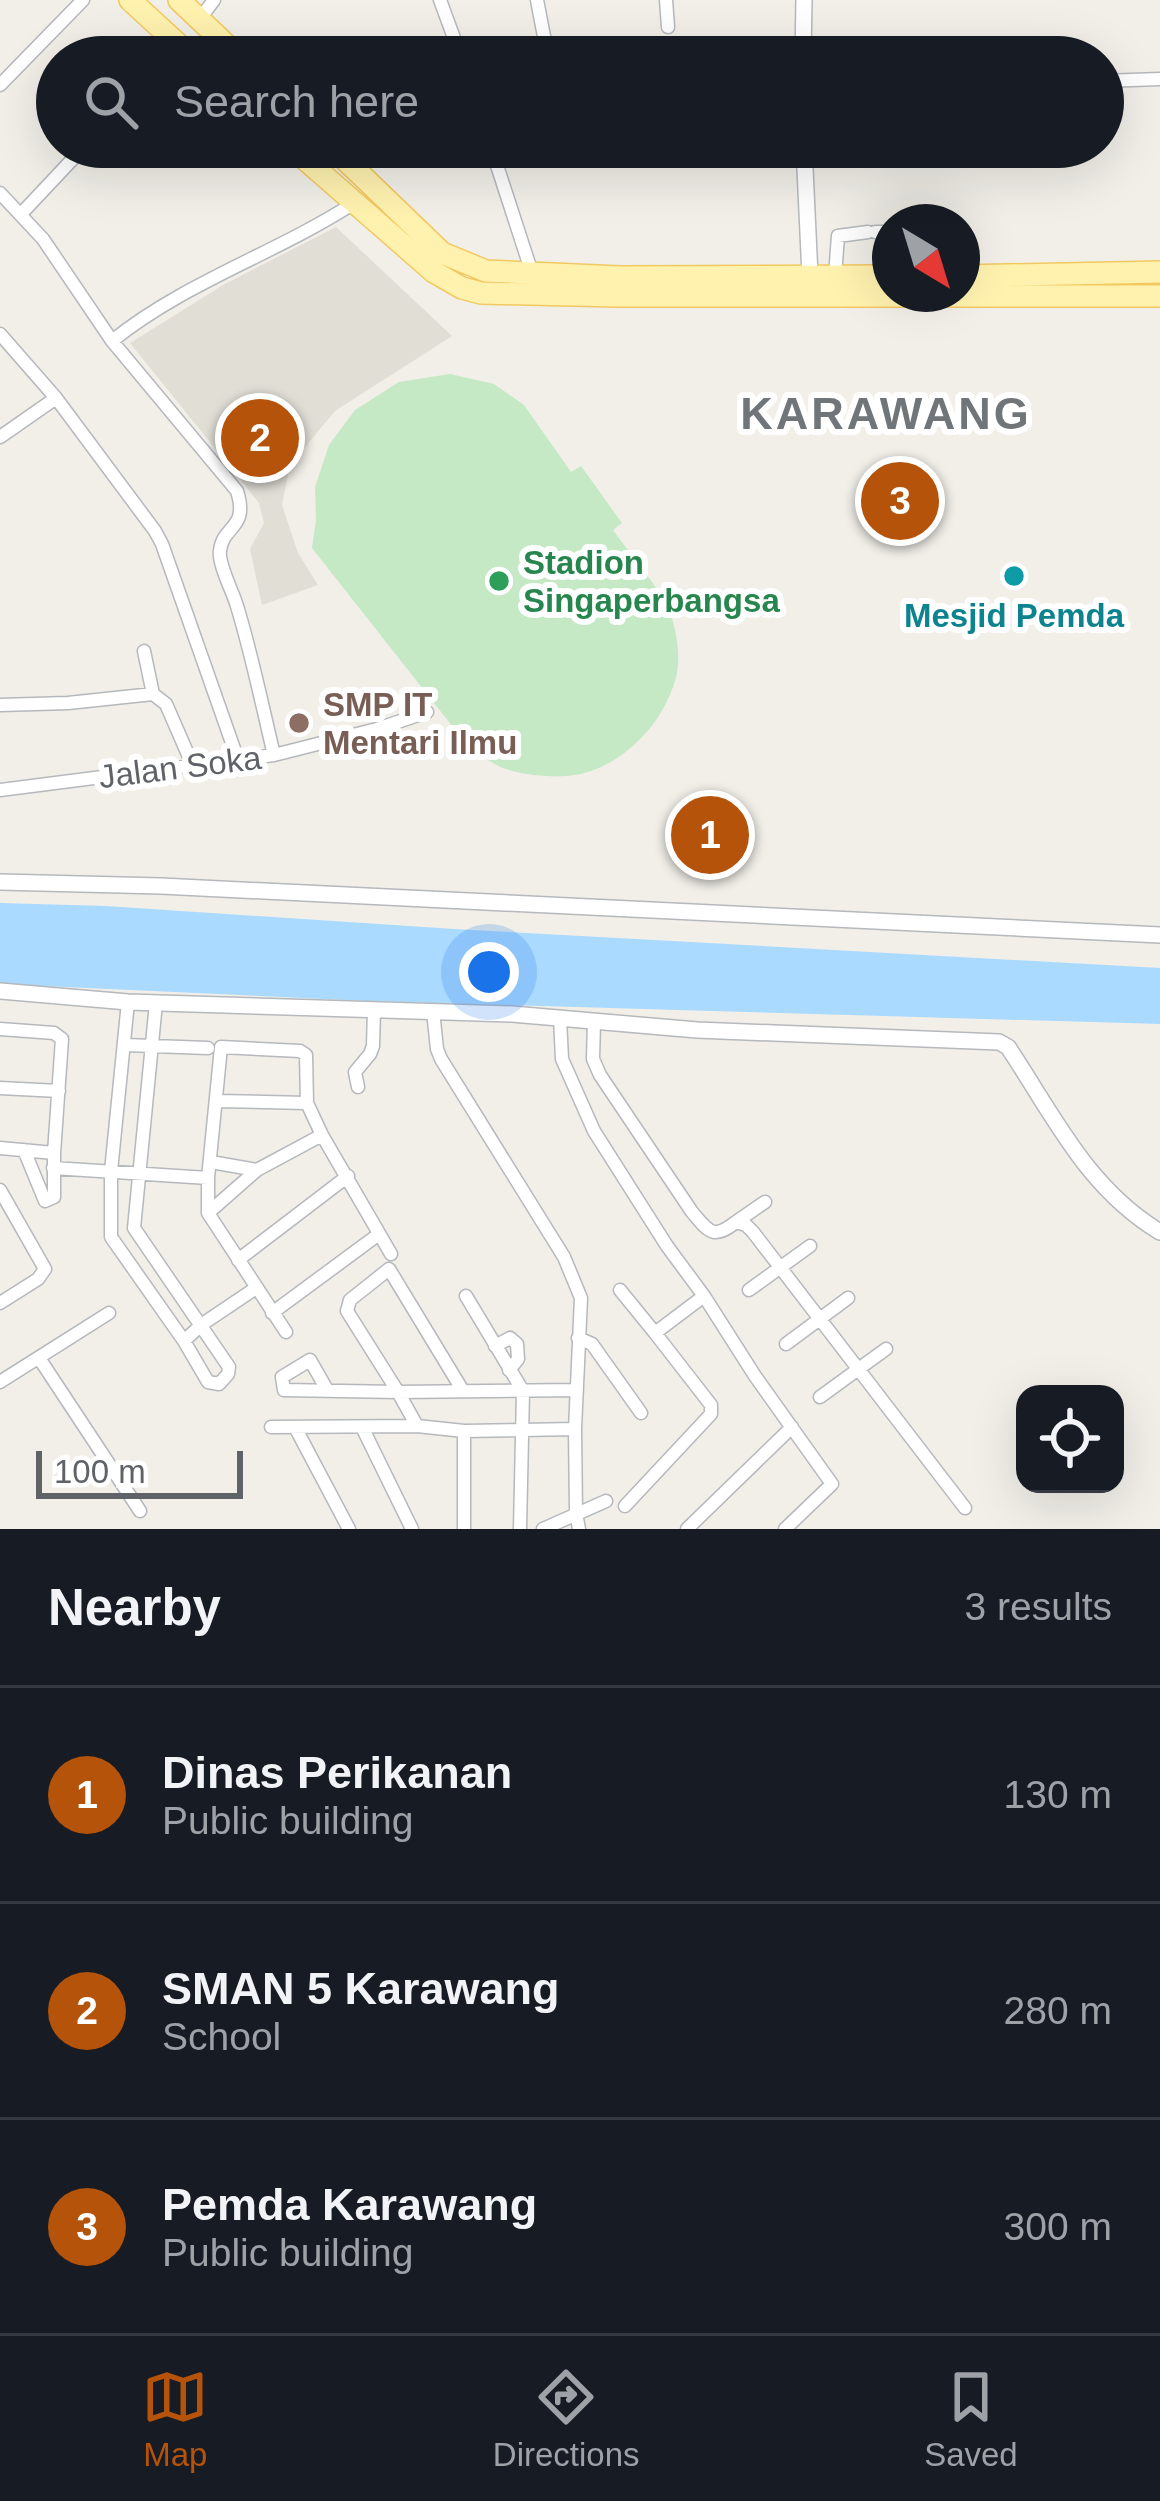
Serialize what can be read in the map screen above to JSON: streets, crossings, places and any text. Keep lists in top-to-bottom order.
{
  "streets": {
    "street": ["Jalan Soka"]
  },
  "districts": ["KARAWANG"],
  "places": ["Mesjid Pemda", "Stadion Singaperbangsa", "SMP IT Mentari Ilmu"],
  "scale_bar": "100 m",
  "north": "bottom right",
  "page": {
    "search": "Search here",
    "pins": ["2", "3", "1"],
    "scale": "100 m",
    "heading": ["Nearby", "3 results"],
    "list": [
      {
        "mark": "1",
        "name": "Dinas Perikanan",
        "note": "Public building",
        "value": "130 m"
      },
      {
        "mark": "2",
        "name": "SMAN 5 Karawang",
        "note": "School",
        "value": "280 m"
      },
      {
        "mark": "3",
        "name": "Pemda Karawang",
        "note": "Public building",
        "value": "300 m"
      }
    ],
    "nav": ["Map", "Directions", "Saved"]
  }
}
